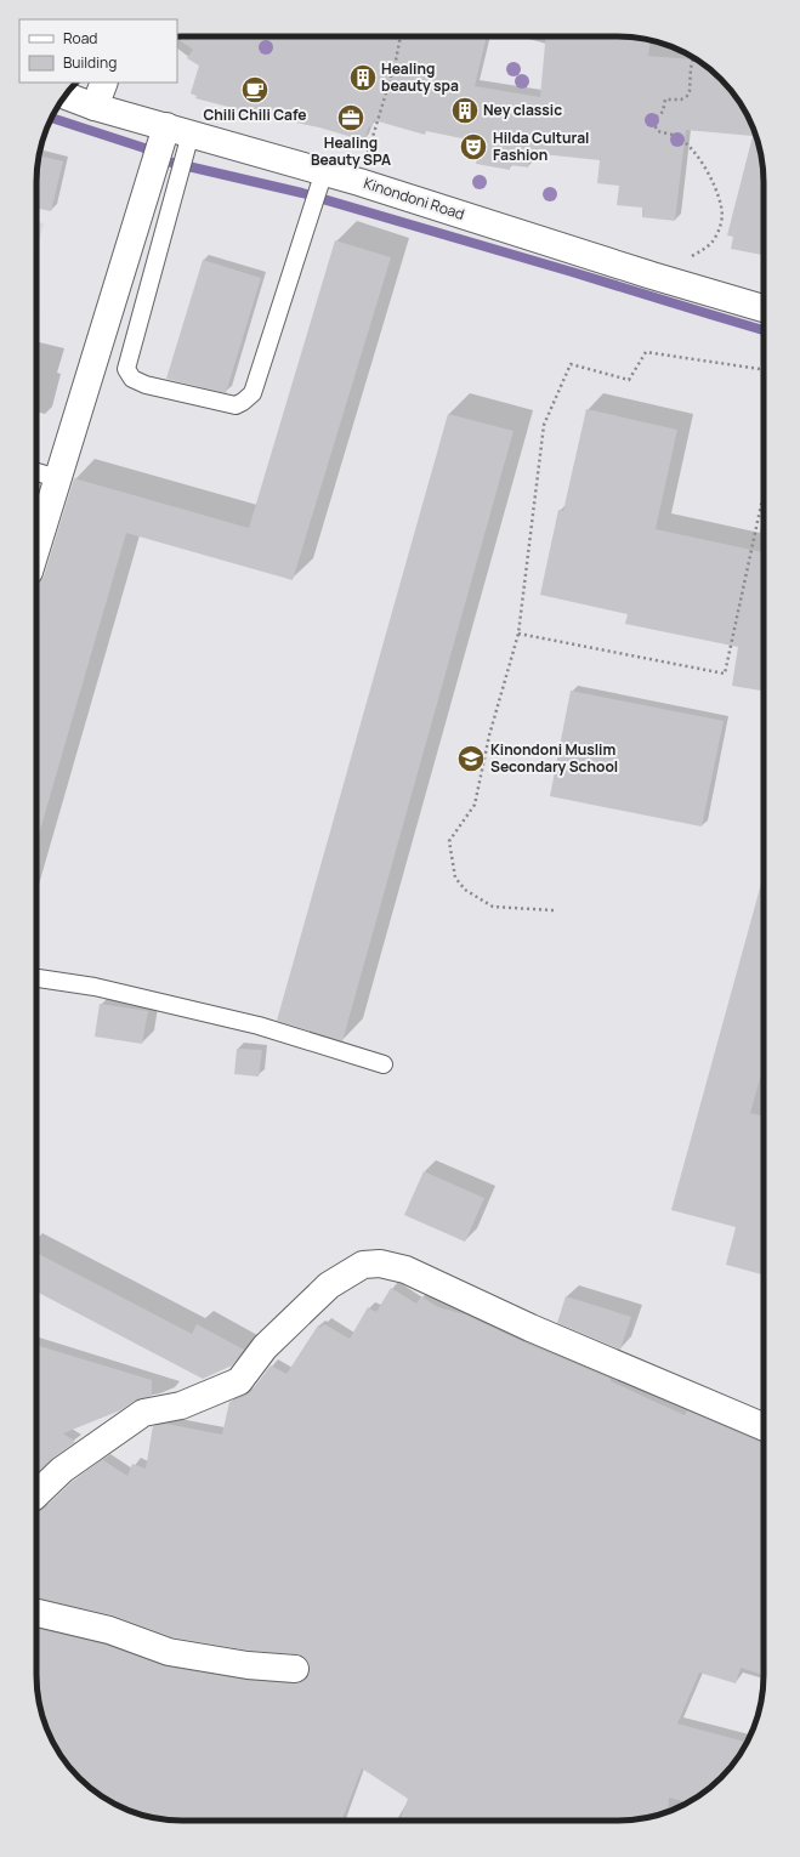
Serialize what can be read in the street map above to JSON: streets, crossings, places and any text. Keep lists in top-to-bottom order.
{
  "streets": {
    "street": ["Kinondoni Road"]
  },
  "places": {
    "building": ["Healing beauty spa", "Ney classic"],
    "cafe": ["Chili Chili Cafe"],
    "office": ["Healing Beauty SPA"],
    "theatre": ["Hilda Cultural Fashion"],
    "school or university": ["Kinondoni Muslim Secondary School"]
  },
  "legend": ["Road", "Building"]
}
